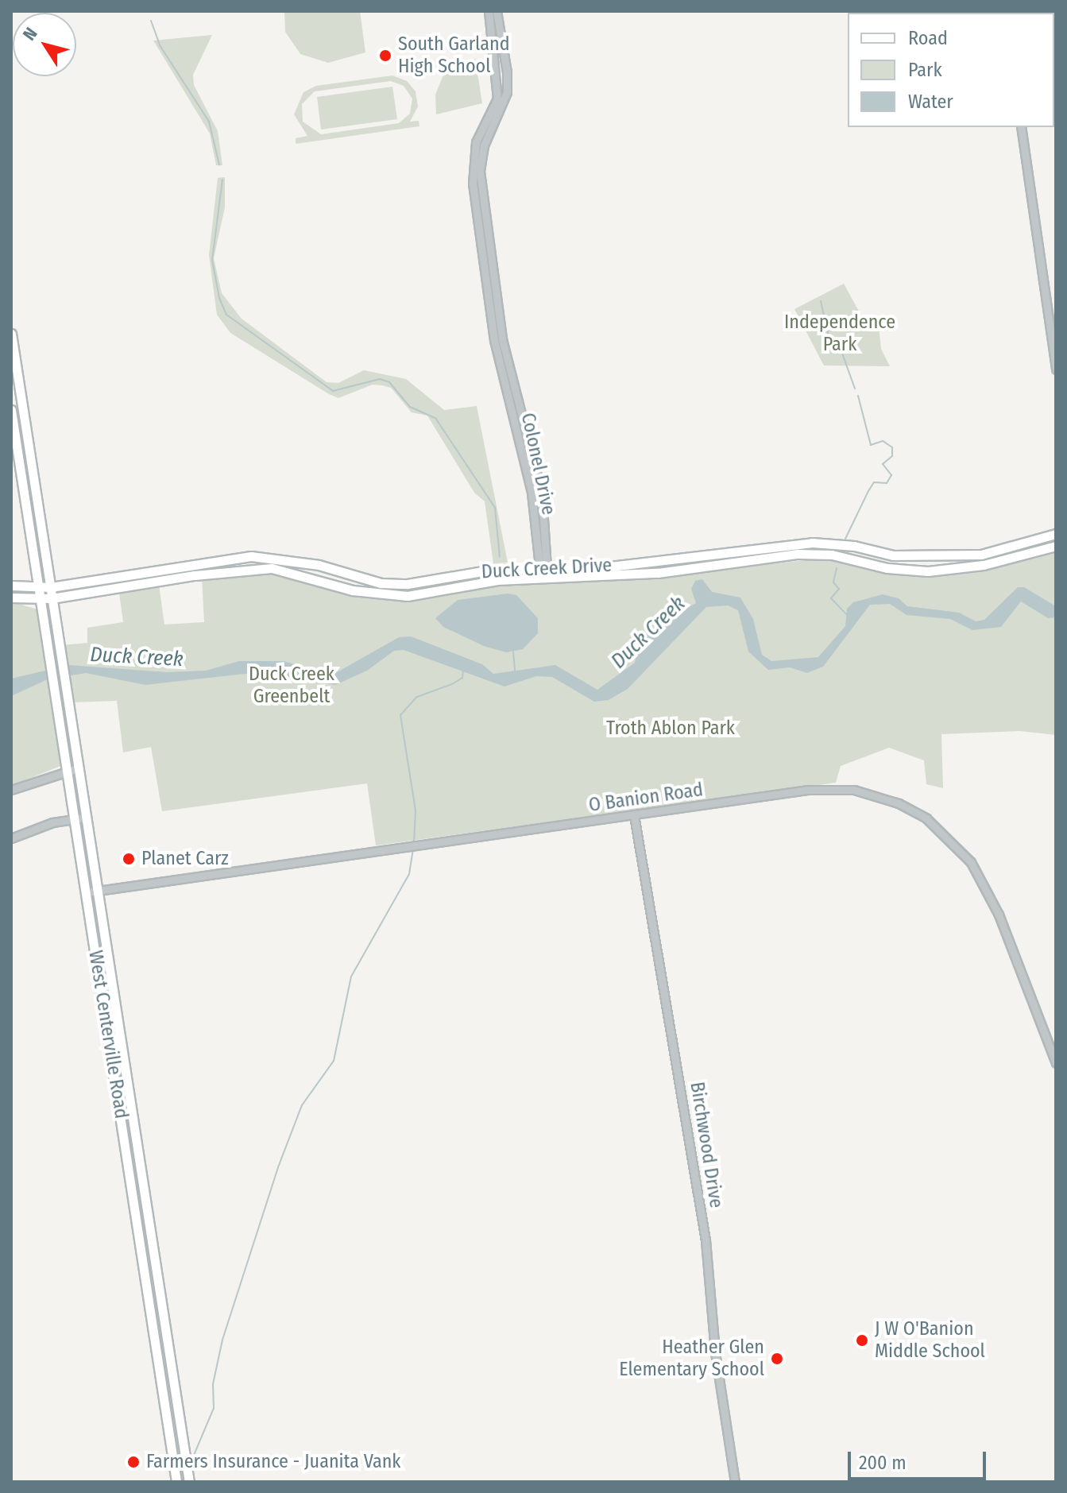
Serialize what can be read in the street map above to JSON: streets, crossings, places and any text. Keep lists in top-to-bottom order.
{
  "streets": {
    "main road": ["Duck Creek Drive", "West Centerville Road"],
    "street": ["Colonel Drive", "O Banion Road", "Birchwood Drive"]
  },
  "crossings": [
    ["Colonel Drive", "Duck Creek Drive"],
    ["Duck Creek Drive", "West Centerville Road"],
    ["O Banion Road", "West Centerville Road"],
    ["O Banion Road", "Birchwood Drive"]
  ],
  "water": ["Duck Creek"],
  "parks": ["Independence Park", "Duck Creek Greenbelt", "Troth Ablon Park"],
  "places": [
    "South Garland High School",
    "Planet Carz",
    "J W O'Banion Middle School",
    "Heather Glen Elementary School",
    "Farmers Insurance - Juanita Vank"
  ],
  "legend": ["Road", "Park", "Water"],
  "scale_bar": "200 m",
  "north": "top left"
}
